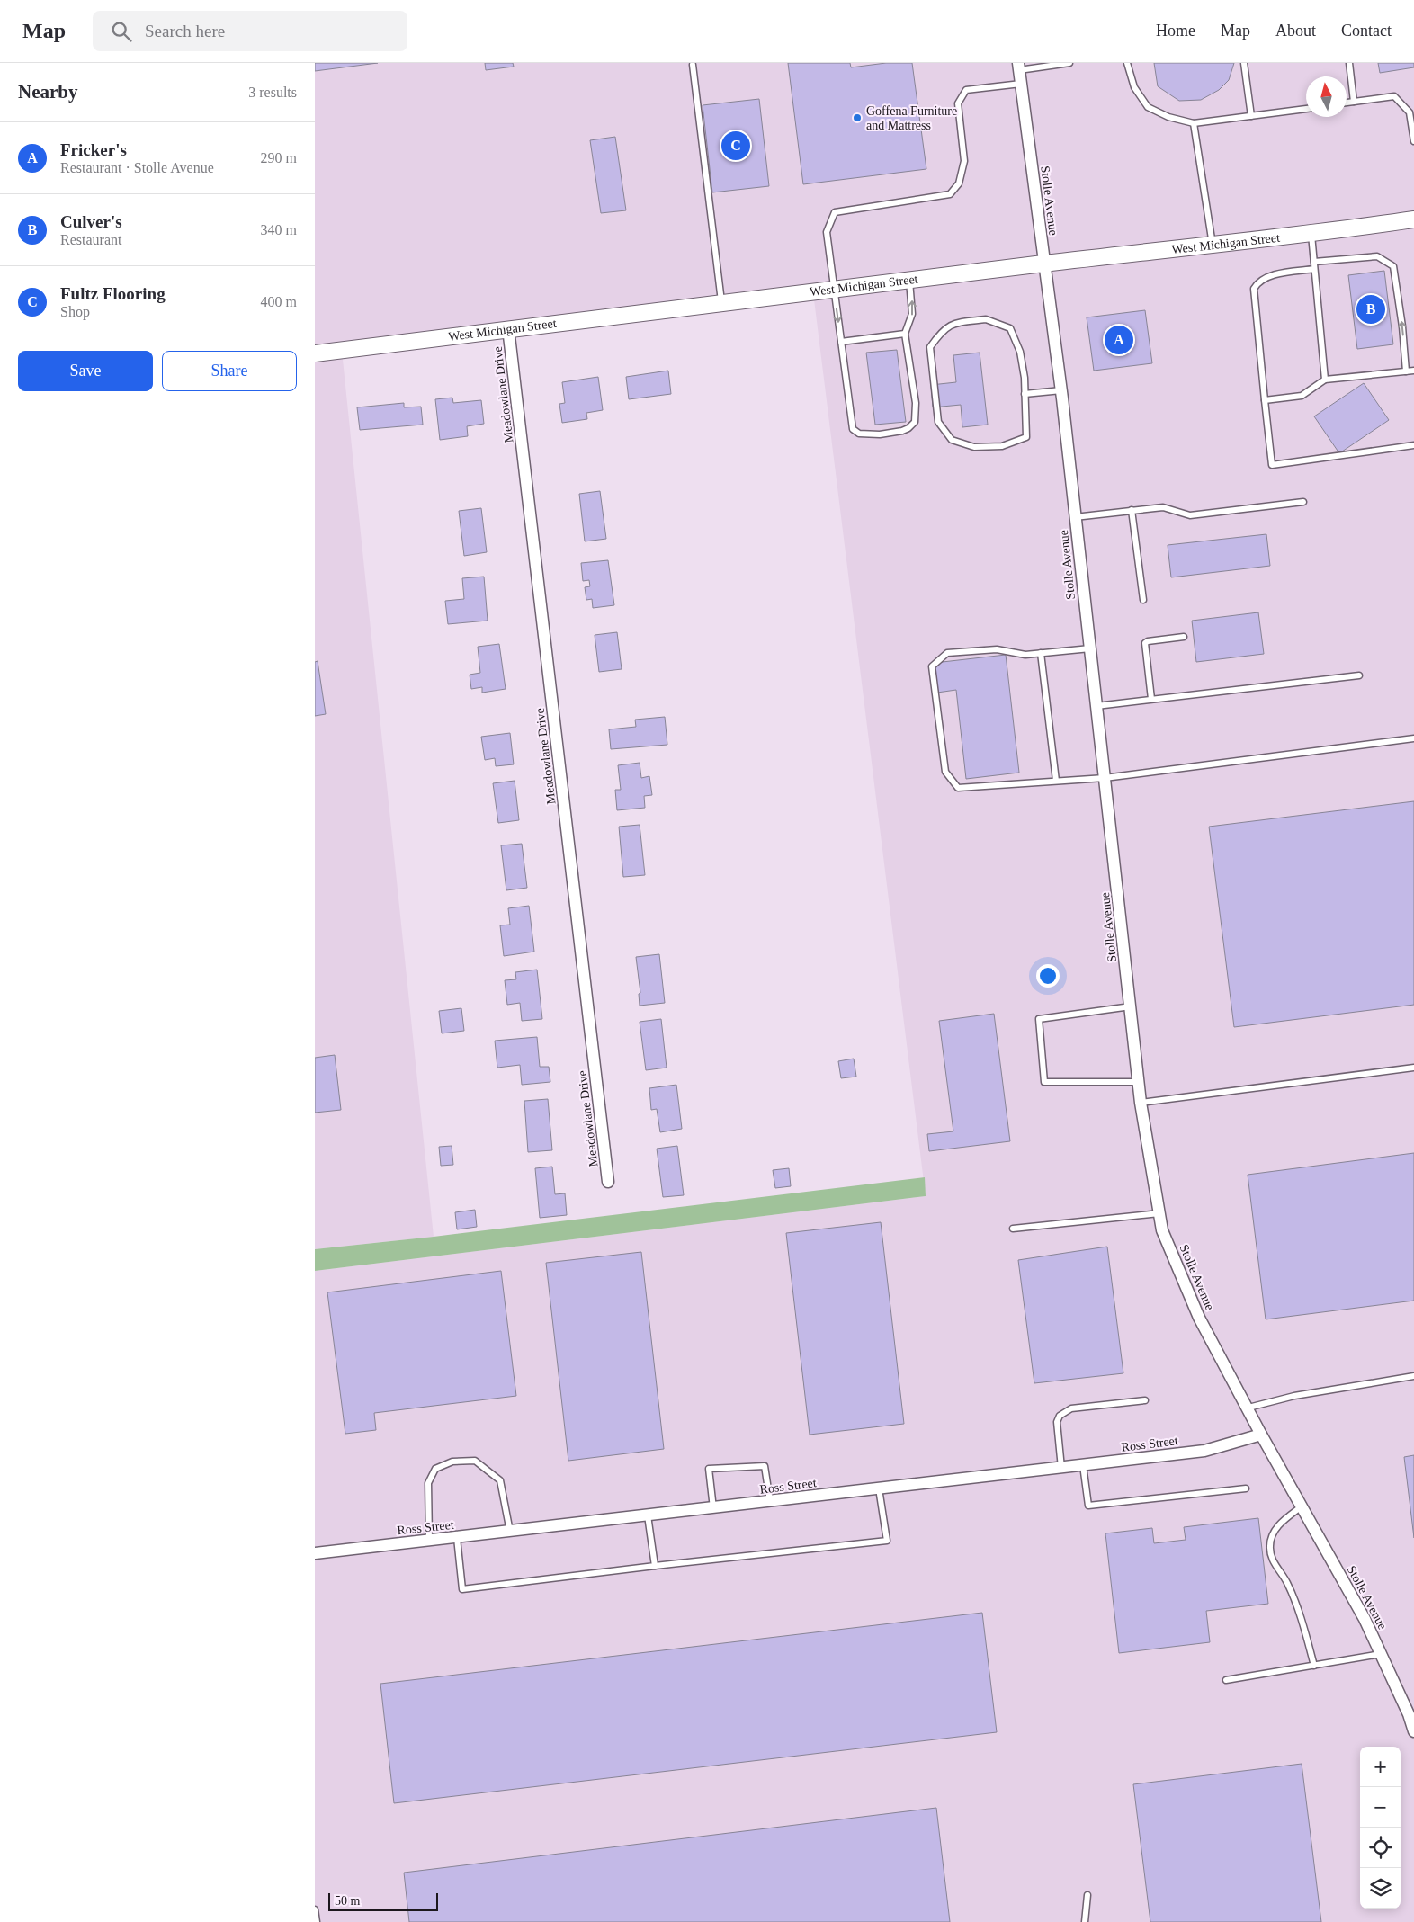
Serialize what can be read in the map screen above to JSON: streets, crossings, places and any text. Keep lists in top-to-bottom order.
{
  "streets": {
    "main road": ["West Michigan Street"],
    "street": ["Stolle Avenue", "Meadowlane Drive", "Ross Street"]
  },
  "crossings": [
    ["Stolle Avenue", "West Michigan Street"],
    ["Stolle Avenue", "Ross Street"],
    ["West Michigan Street", "Meadowlane Drive"]
  ],
  "places": ["Goffena Furniture and Mattress"],
  "scale_bar": "50 m",
  "north": "top",
  "page": {
    "header": "Map",
    "search": "Search here",
    "nav": [
      "Home",
      "Map",
      "About",
      "Contact"
    ],
    "heading": ["Nearby", "3 results"],
    "list": [
      {
        "mark": "A",
        "name": "Fricker's",
        "note": "Restaurant · Stolle Avenue",
        "value": "290 m"
      },
      {
        "mark": "B",
        "name": "Culver's",
        "note": "Restaurant",
        "value": "340 m"
      },
      {
        "mark": "C",
        "name": "Fultz Flooring",
        "note": "Shop",
        "value": "400 m"
      }
    ],
    "pins": ["C", "B", "A"],
    "buttons": ["Save", "Share"],
    "map_buttons": ["+", "−"],
    "scale": "50 m"
  }
}
